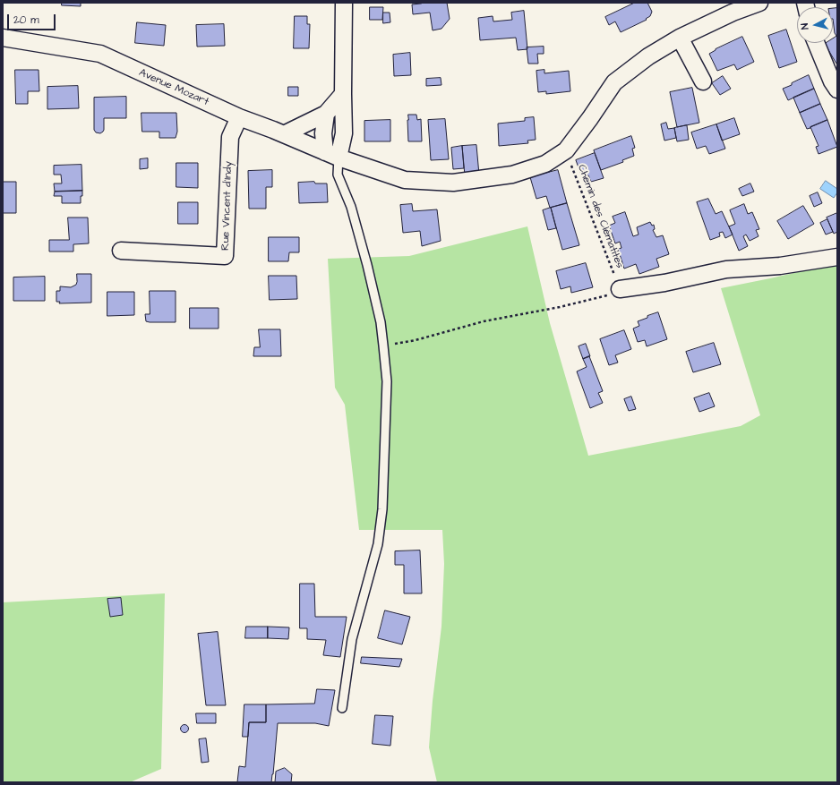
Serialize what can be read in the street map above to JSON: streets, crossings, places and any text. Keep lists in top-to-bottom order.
{
  "streets": {
    "street": ["Avenue Mozart", "Rue Vincent d'Indy"],
    "path": ["Chemin des Clématites"]
  },
  "crossings": [
    ["Avenue Mozart", "Rue Vincent d'Indy"],
    ["Avenue Mozart", "Chemin des Clématites"]
  ],
  "scale_bar": "20 m",
  "north": "left"
}
